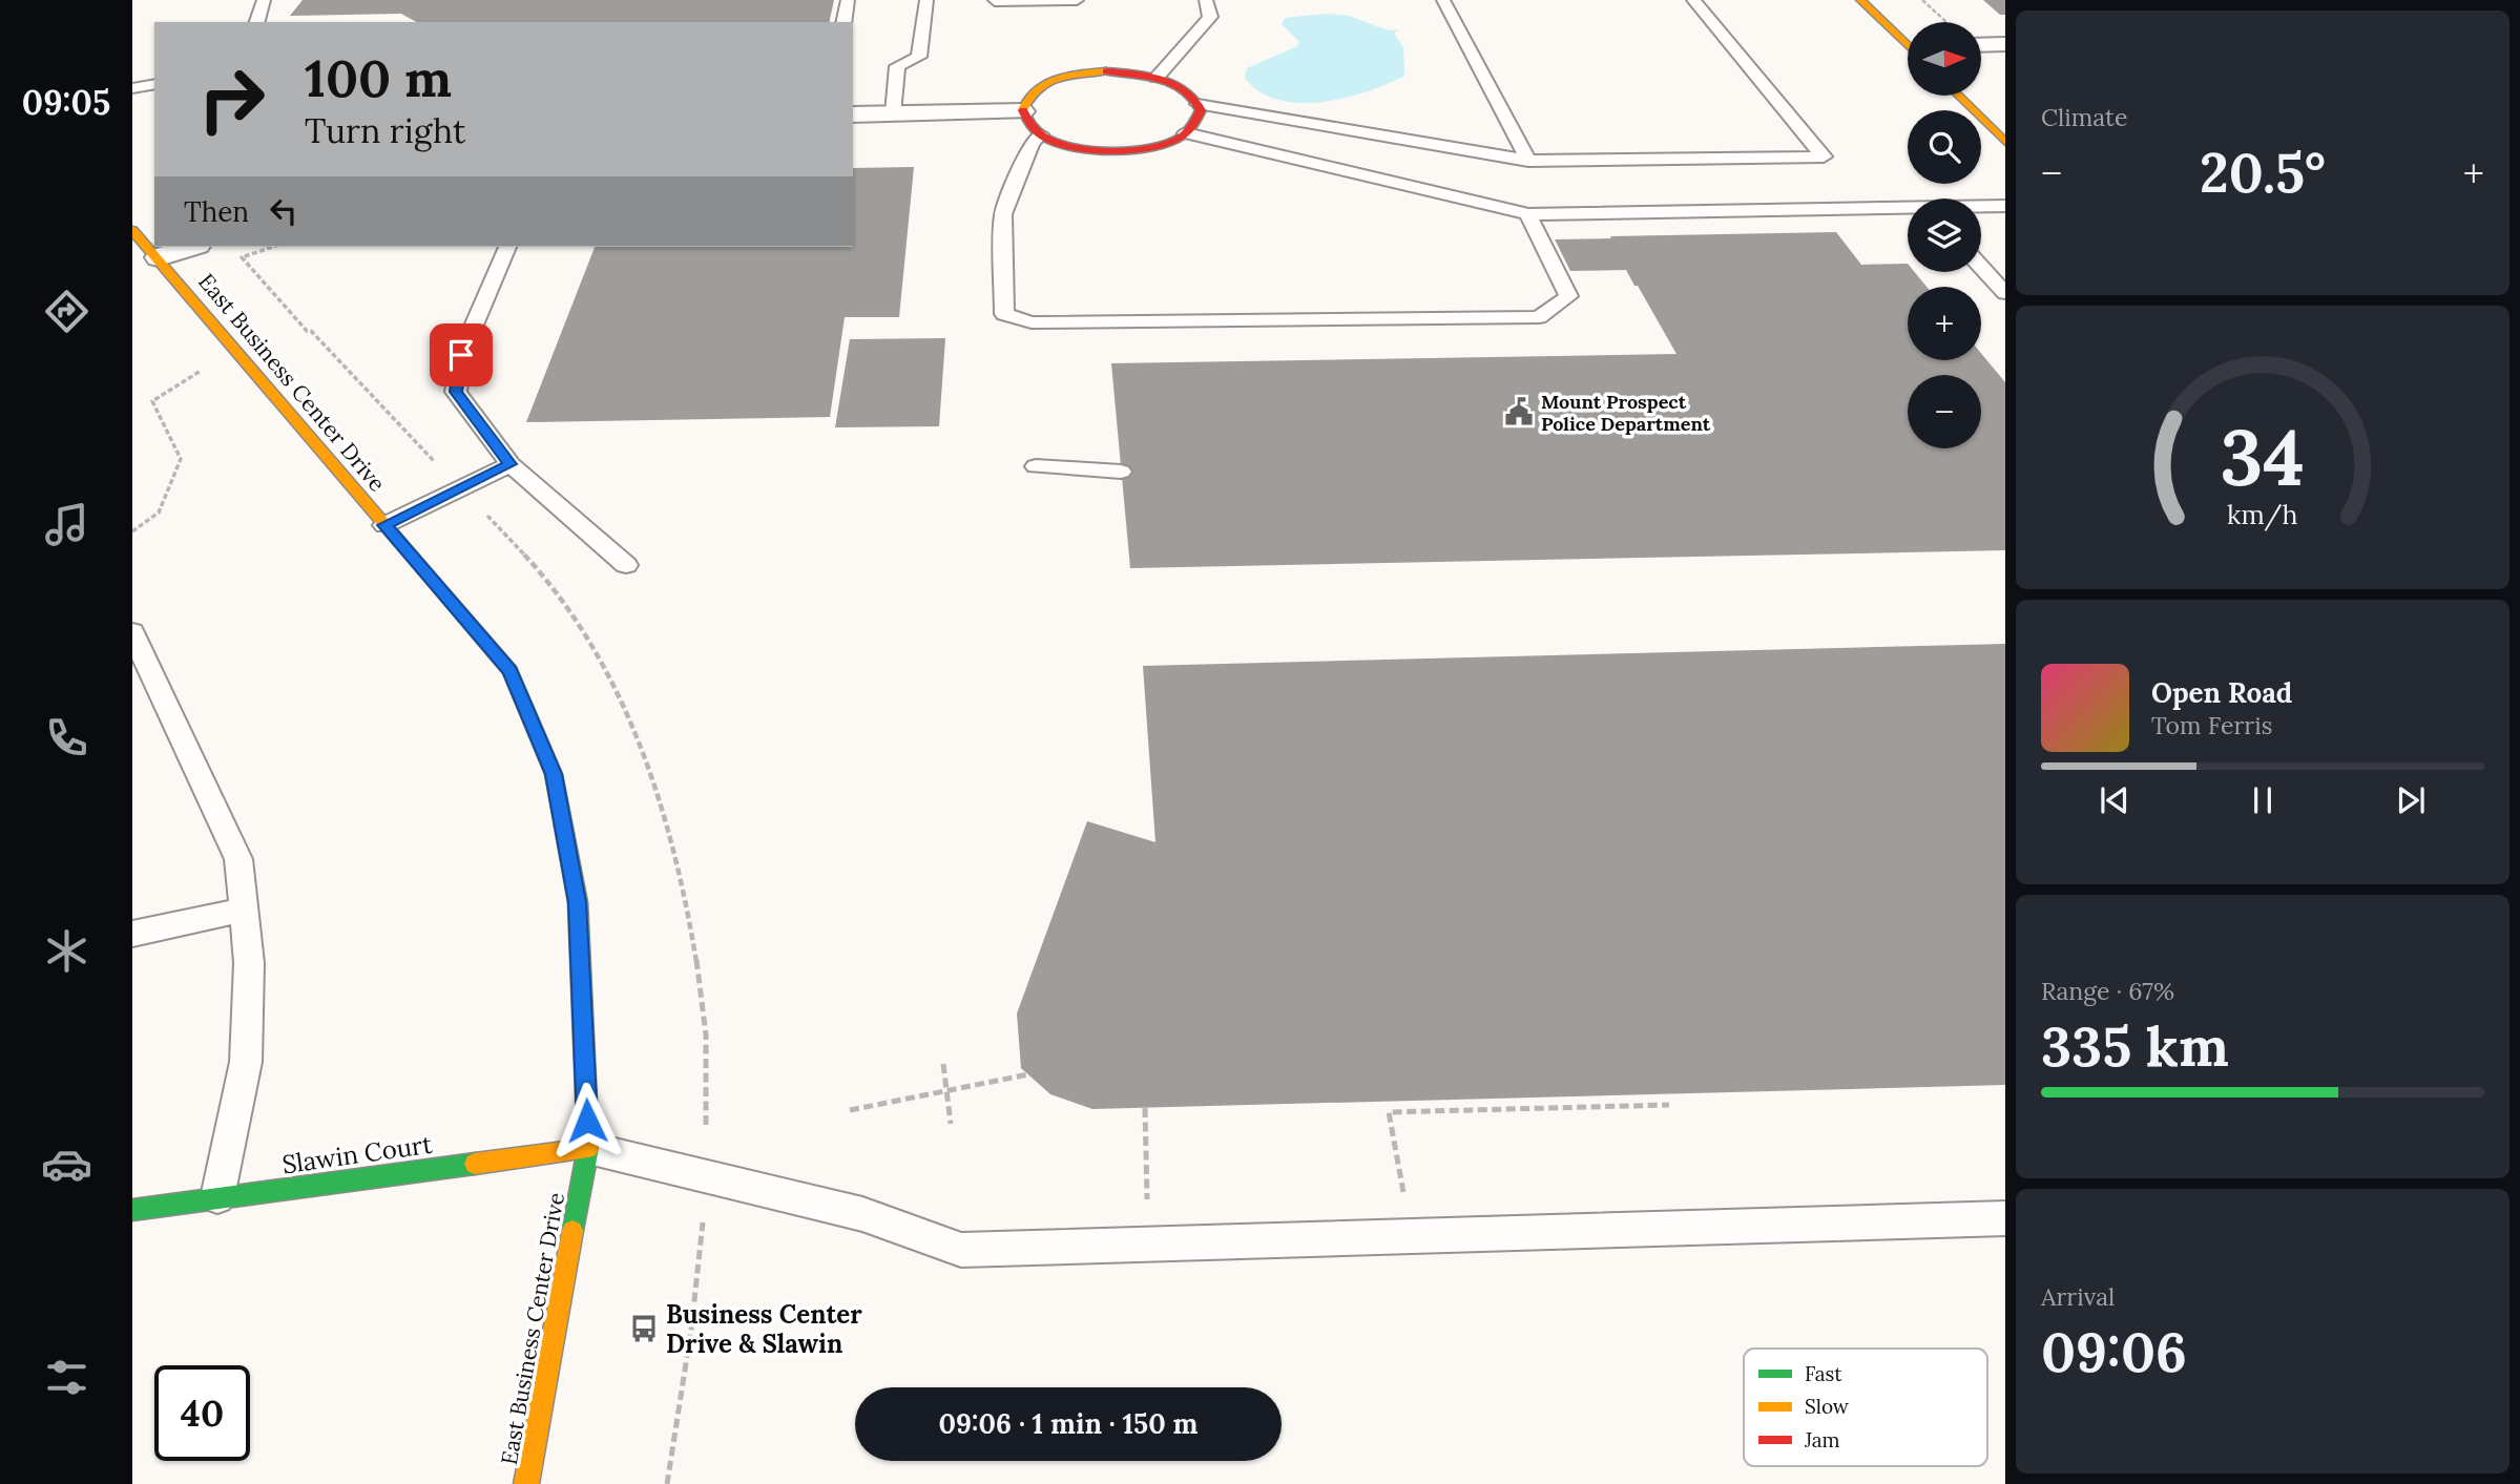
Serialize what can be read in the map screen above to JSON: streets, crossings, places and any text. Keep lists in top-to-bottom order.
{
  "streets": {
    "street": ["East Business Center Drive", "Slawin Court"]
  },
  "crossings": [
    ["East Business Center Drive", "Slawin Court"]
  ],
  "places": {
    "public building": ["Mount Prospect Police Department"],
    "bus stop": ["Business Center Drive & Slawin"]
  },
  "legend": ["Fast", "Slow", "Jam"],
  "north": "right",
  "page": {
    "tabs": "09:05",
    "tile": [
      "Climate",
      ["Range · 67%", "335 km"],
      ["Arrival", "09:06"]
    ],
    "map_buttons": ["+", "−"],
    "turn": ["100 m", "Turn right"],
    "heat": ["−", "20.5°", "+"],
    "then": "Then",
    "song": ["Open Road", "Tom Ferris"],
    "limit": "40",
    "trip": "09:06 · 1 min · 150 m",
    "gauge": ["34", "km/h"]
  }
}
